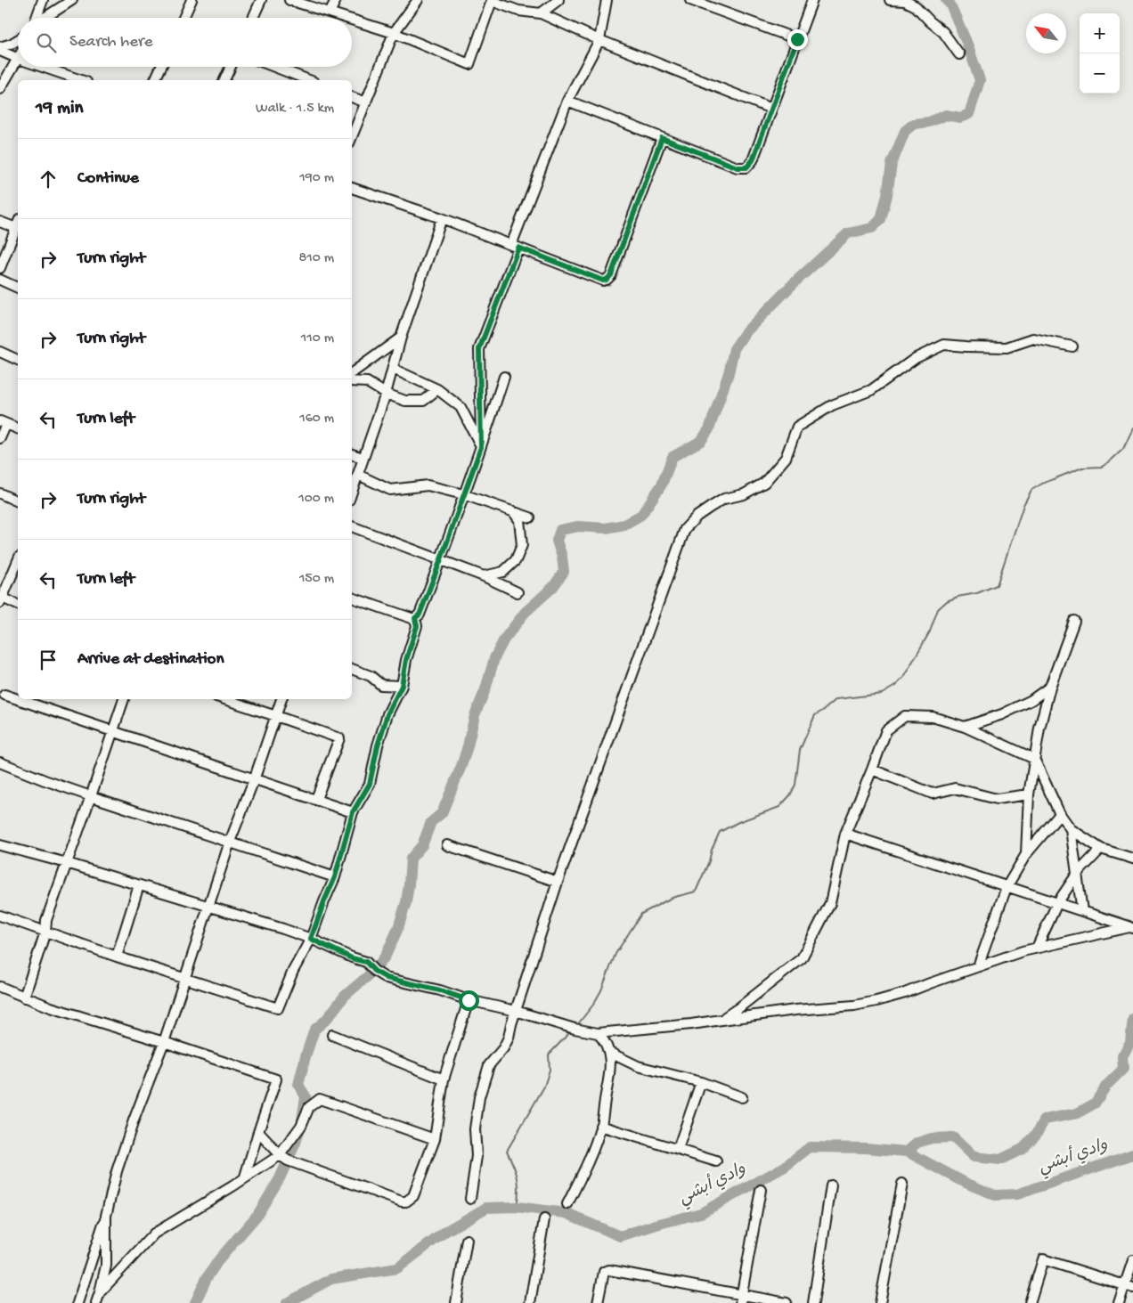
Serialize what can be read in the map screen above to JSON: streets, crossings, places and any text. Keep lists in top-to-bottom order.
{
  "water": ["وادي أبشي"],
  "north": "top left",
  "page": {
    "map_buttons": ["+", "−"],
    "search": "Search here",
    "heading": ["19 min", "Walk · 1.5 km"],
    "list": [
      ["Continue", "190 m"],
      ["Turn right", "810 m"],
      ["Turn right", "110 m"],
      ["Turn left", "160 m"],
      ["Turn right", "100 m"],
      ["Turn left", "150 m"],
      "Arrive at destination"
    ]
  }
}
